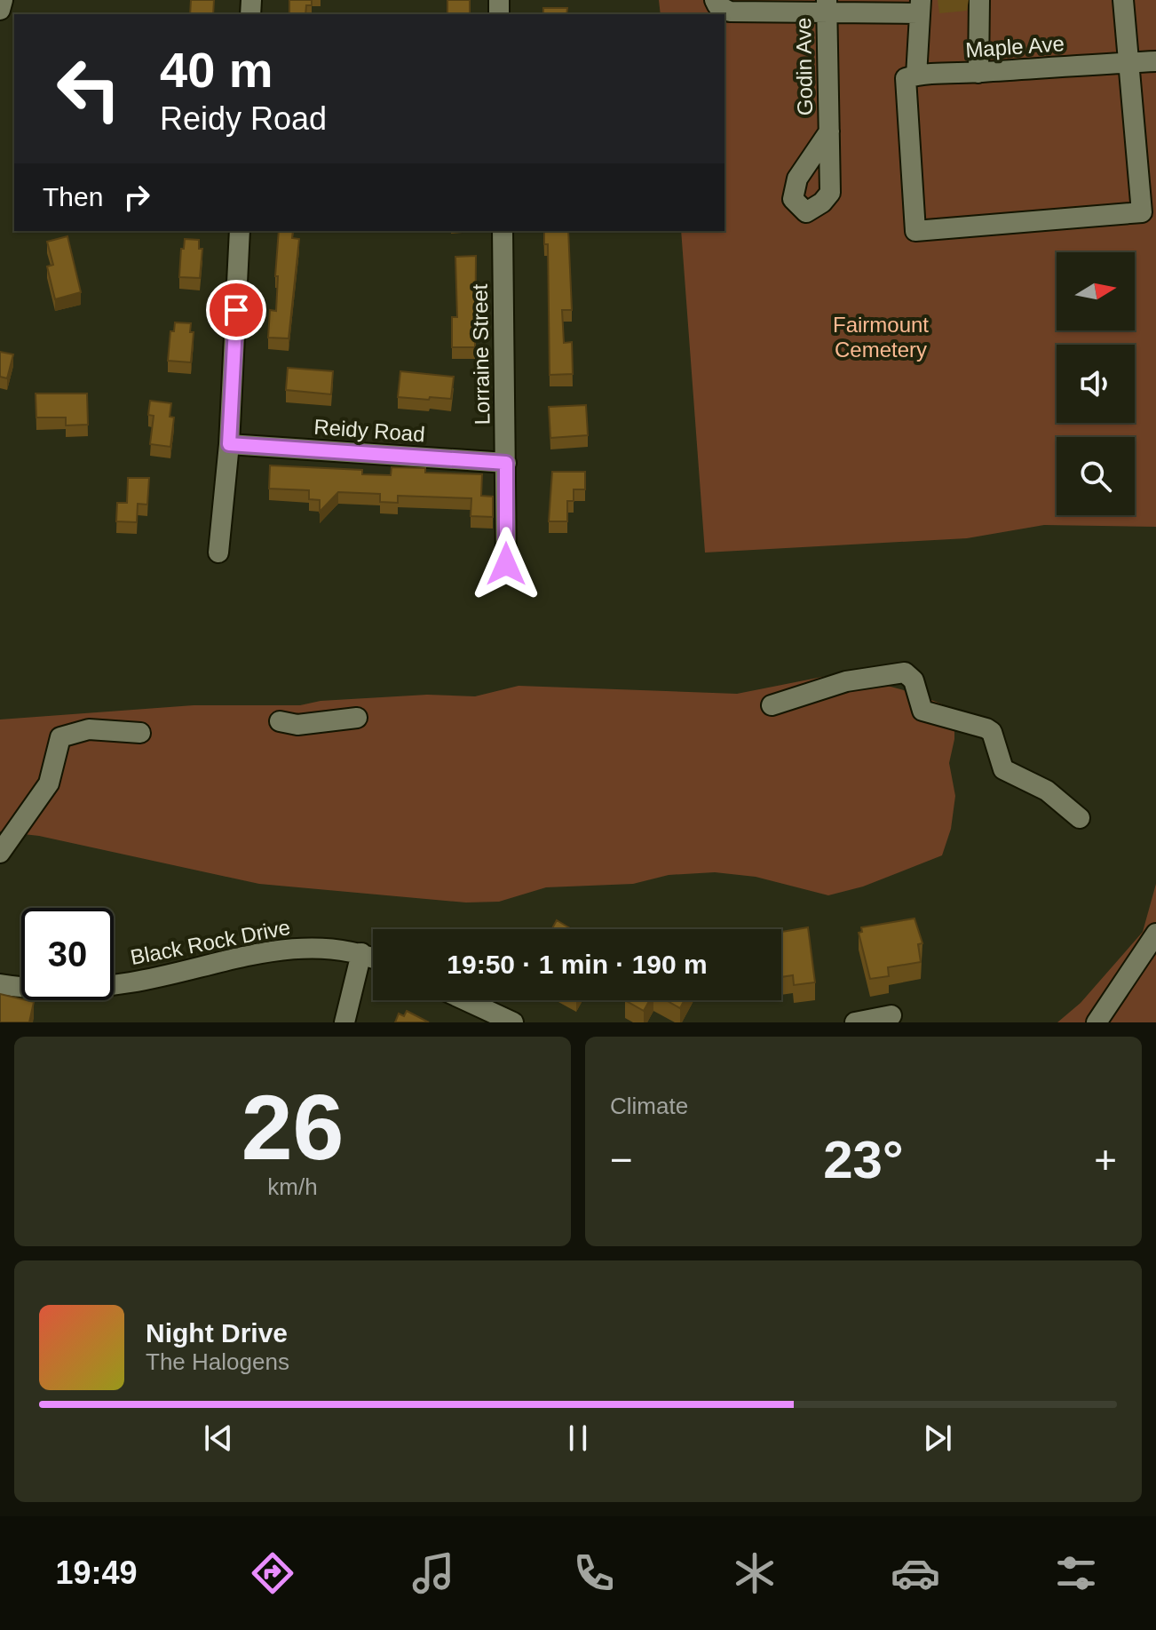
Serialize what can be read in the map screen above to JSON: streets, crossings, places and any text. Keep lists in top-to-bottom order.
{
  "streets": {
    "street": [
      "Maple Ave",
      "Godin Ave",
      "Lorraine Street",
      "Reidy Road",
      "Black Rock Drive"
    ]
  },
  "crossings": [
    ["Lorraine Street", "Reidy Road"]
  ],
  "parks": ["Fairmount Cemetery"],
  "north": "right",
  "page": {
    "turn": ["40 m", "Reidy Road"],
    "then": "Then",
    "limit": "30",
    "trip": "19:50 · 1 min · 190 m",
    "tile": [
      ["26", "km/h"],
      "Climate"
    ],
    "heat": ["−", "23°", "+"],
    "song": ["Night Drive", "The Halogens"],
    "tabs": "19:49"
  }
}
